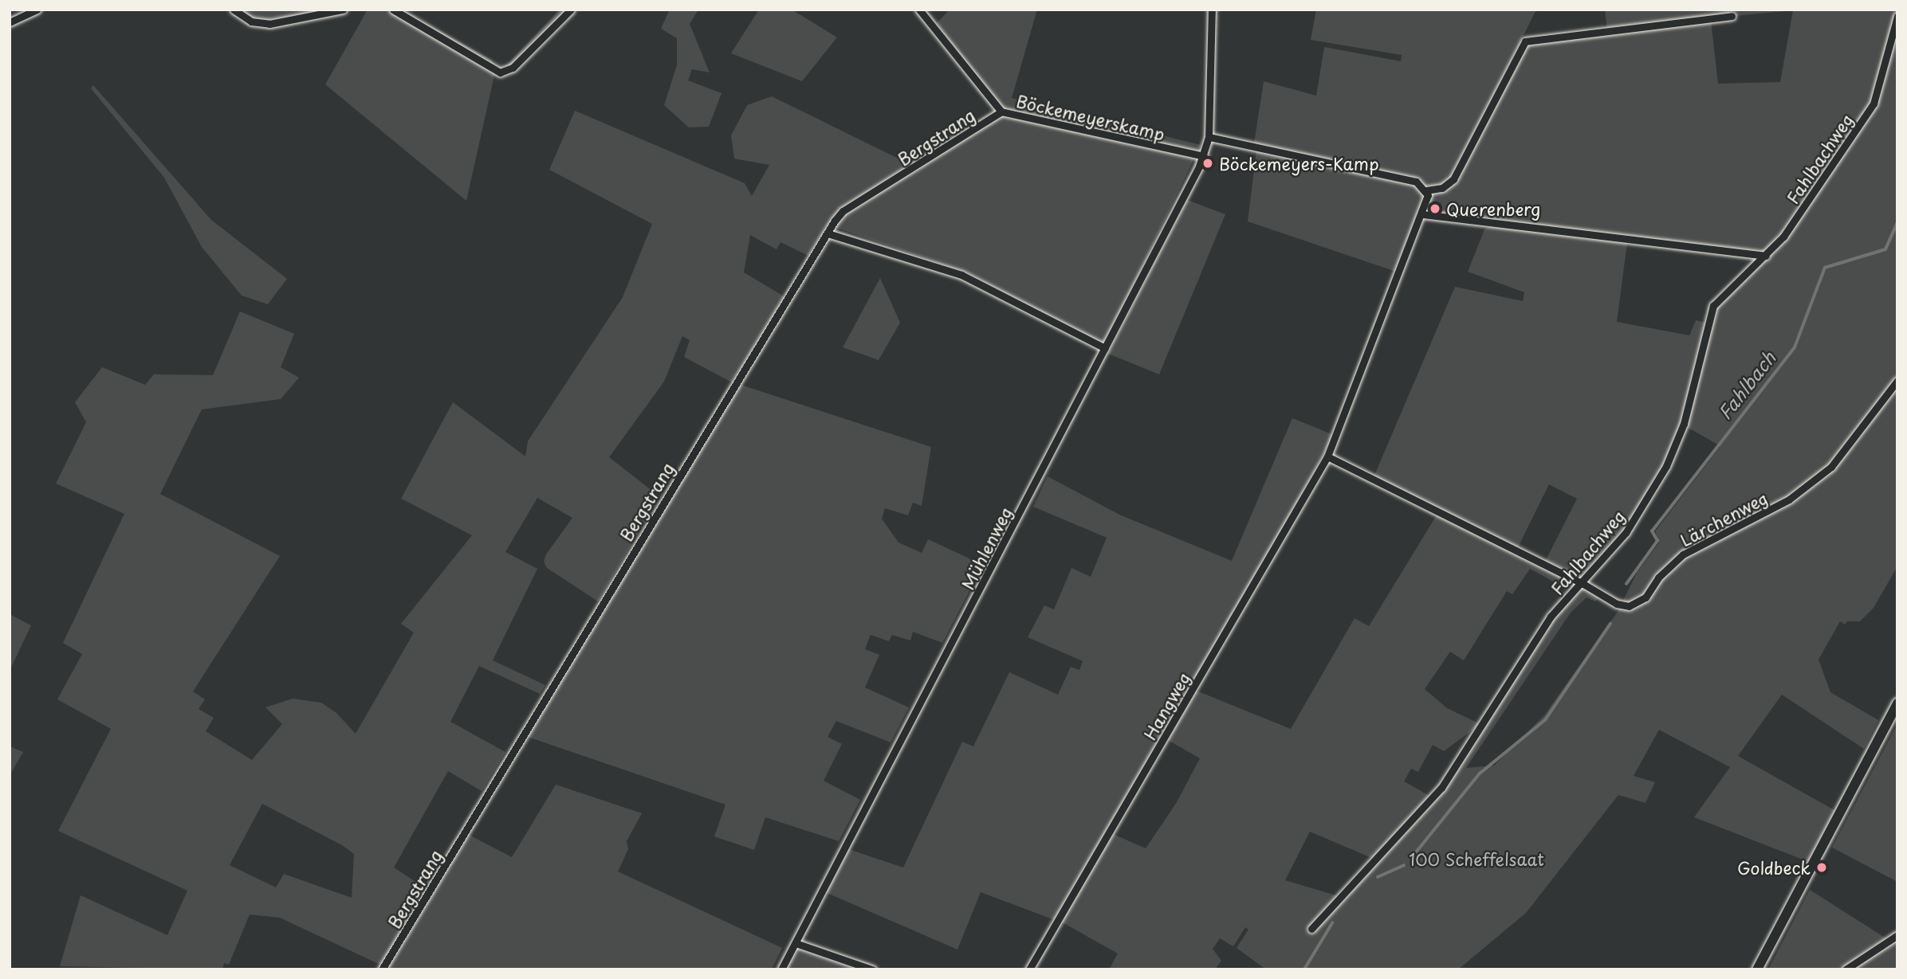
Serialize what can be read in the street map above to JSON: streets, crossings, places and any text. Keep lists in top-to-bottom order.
{
  "streets": {
    "street": [
      "Böckemeyerskamp",
      "Bergstrang",
      "Fahlbachweg",
      "Lärchenweg",
      "Mühlenweg",
      "Hangweg"
    ]
  },
  "crossings": [
    ["Böckemeyerskamp", "Bergstrang"],
    ["Böckemeyerskamp", "Mühlenweg"],
    ["Fahlbachweg", "Lärchenweg"],
    ["Lärchenweg", "Hangweg"]
  ],
  "water": ["Fahlbach"],
  "parks": ["100 Scheffelsaat"],
  "places": ["Böckemeyers-Kamp", "Querenberg", "Goldbeck"]
}
